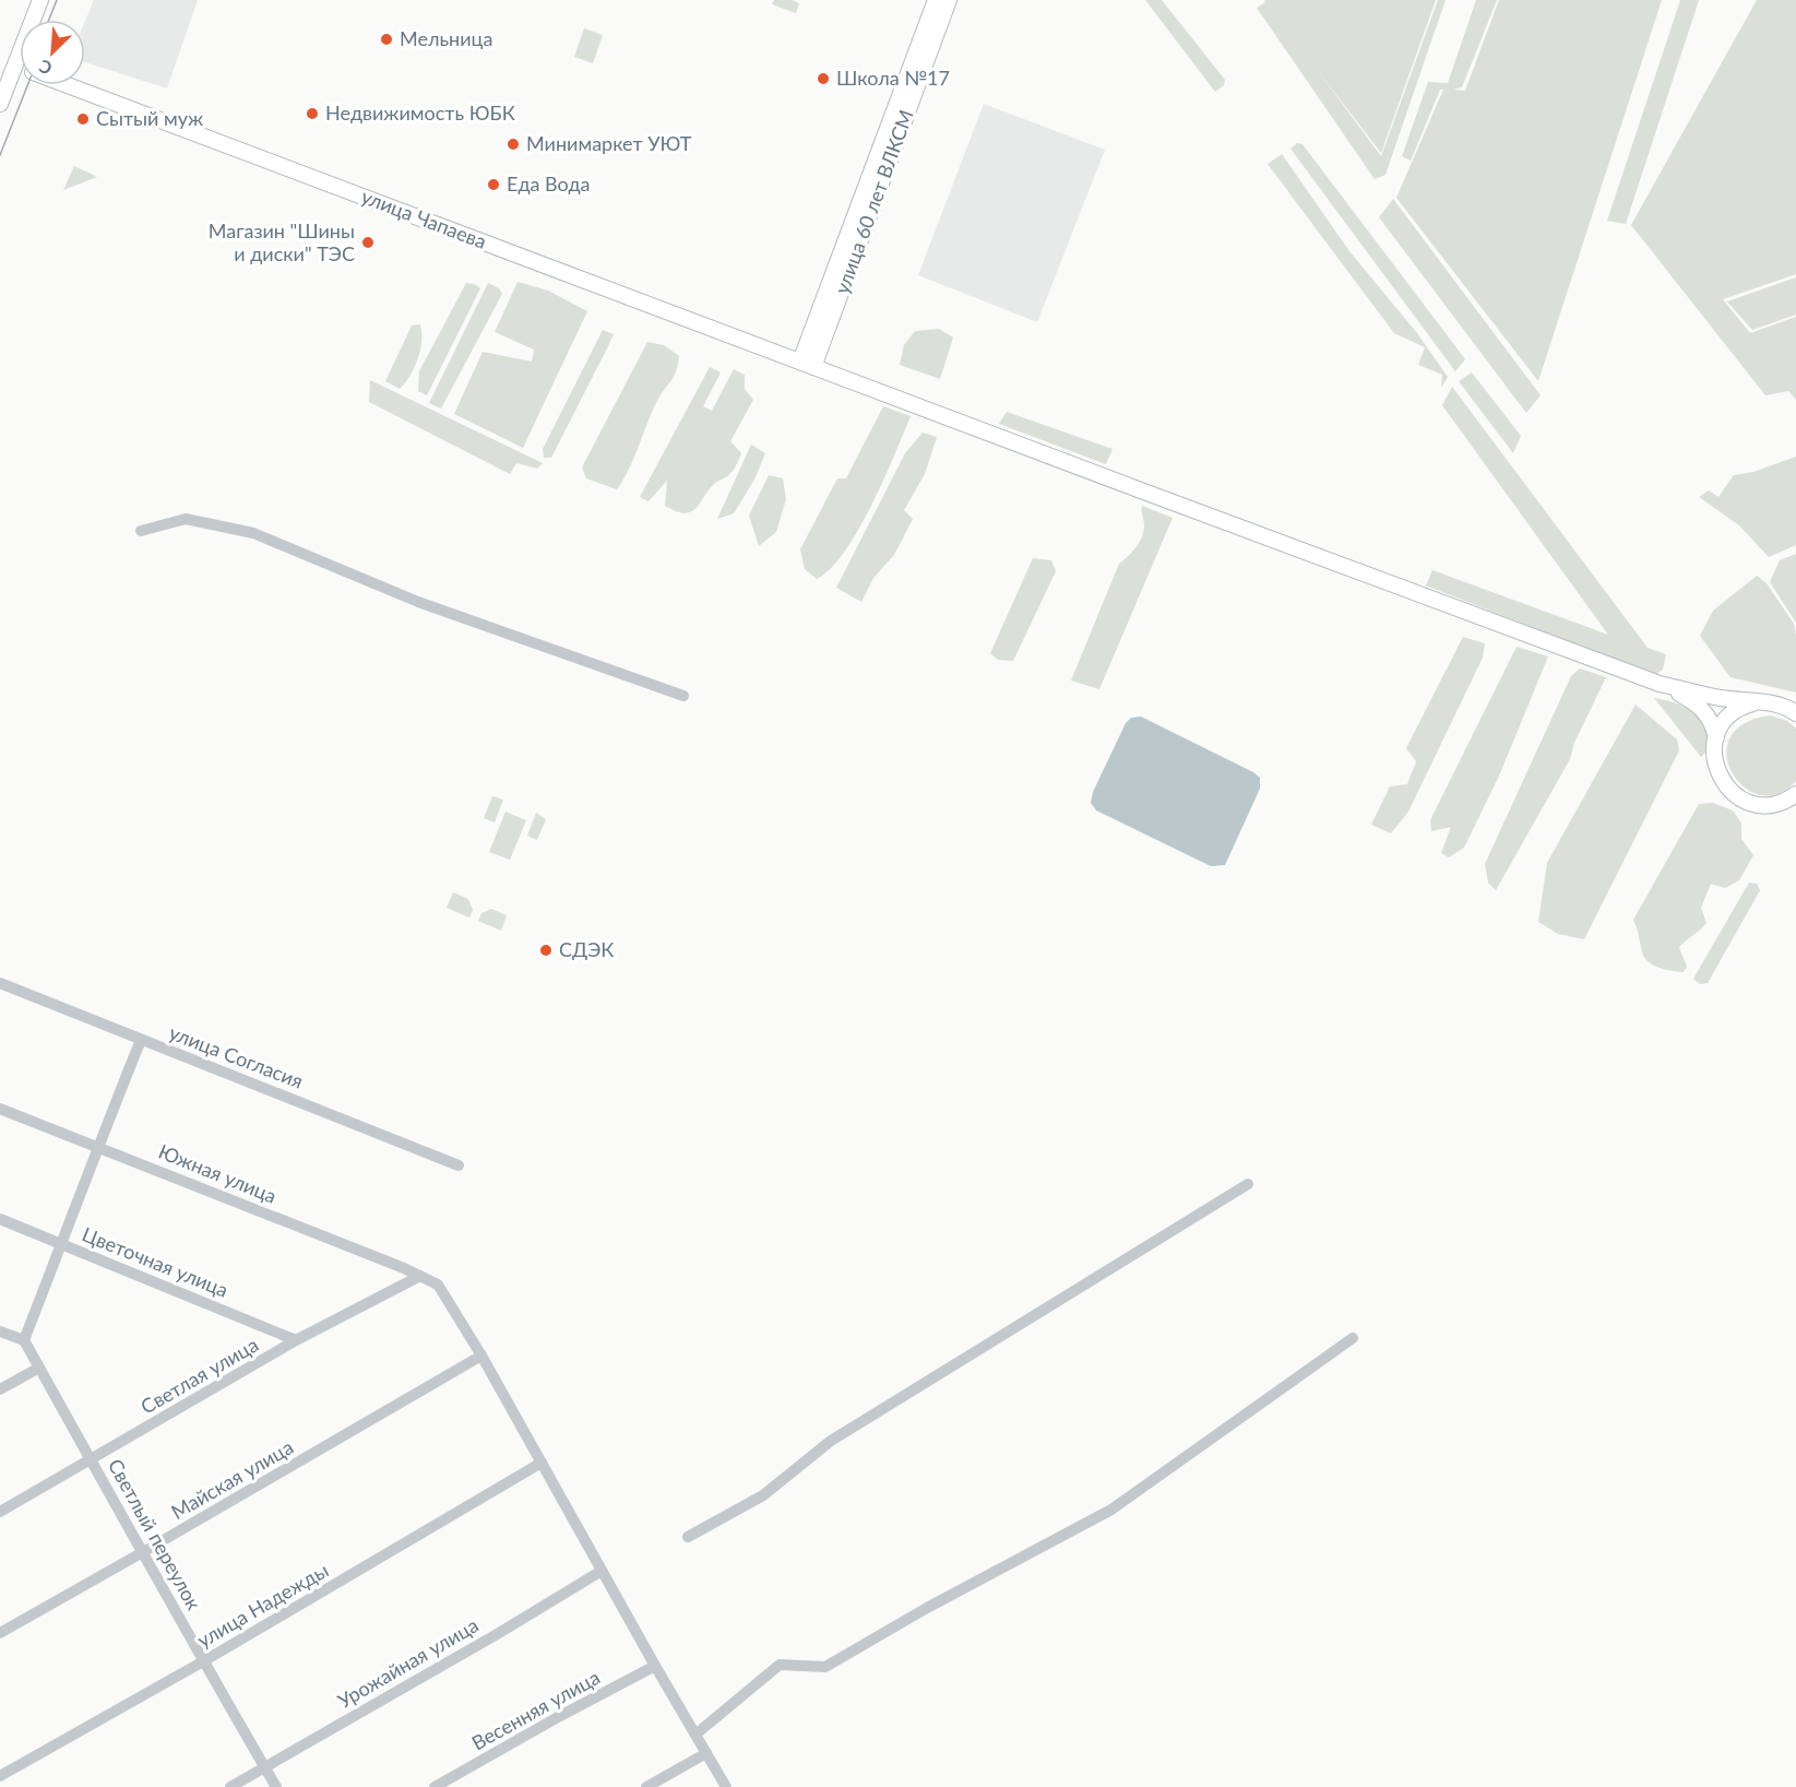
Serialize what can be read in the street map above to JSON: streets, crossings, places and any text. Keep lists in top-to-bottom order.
{
  "streets": {
    "main road": ["улица 60 лет ВЛКСМ", "улица Чапаева"],
    "street": [
      "улица Согласия",
      "Южная улица",
      "Цветочная улица",
      "Светлая улица",
      "Майская улица",
      "Светлый переулок",
      "улица Надежды",
      "Урожайная улица",
      "Весенняя улица"
    ]
  },
  "crossings": [
    ["улица 60 лет ВЛКСМ", "улица Чапаева"],
    ["Южная улица", "Светлая улица"],
    ["Южная улица", "Майская улица"],
    ["Южная улица", "улица Надежды"],
    ["Южная улица", "Урожайная улица"],
    ["Южная улица", "Весенняя улица"],
    ["Цветочная улица", "Светлая улица"],
    ["Светлая улица", "Светлый переулок"],
    ["Майская улица", "Светлый переулок"],
    ["Светлый переулок", "улица Надежды"],
    ["Светлый переулок", "Урожайная улица"]
  ],
  "places": [
    "Мельница",
    "Школа №17",
    "Недвижимость ЮБК",
    "Сытый муж",
    "Минимаркет УЮТ",
    "Еда Вода",
    "Магазин \"Шины и диски\" ТЭС",
    "СДЭК"
  ],
  "north": "bottom left"
}
